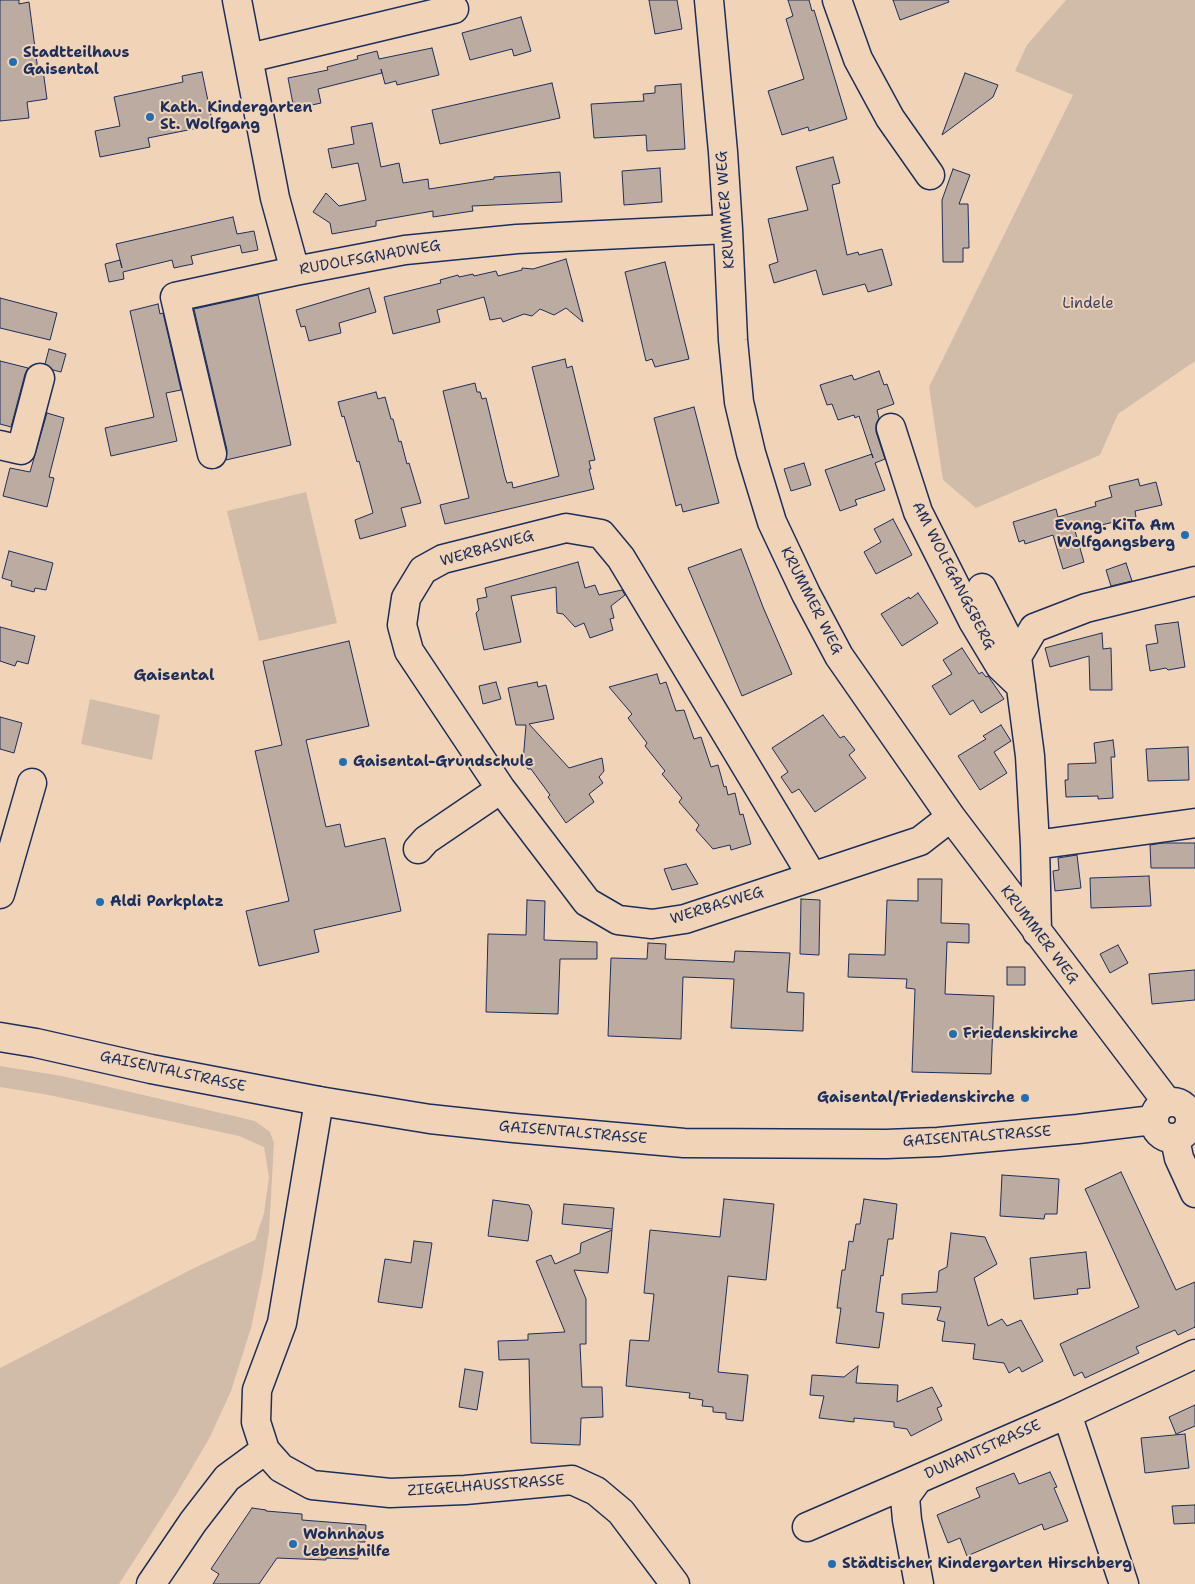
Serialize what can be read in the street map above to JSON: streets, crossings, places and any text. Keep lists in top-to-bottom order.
{
  "streets": {
    "street": [
      "KRUMMER WEG",
      "RUDOLFSGNADWEG",
      "WERBASWEG",
      "AM WOLFGANGSBERG",
      "GAISENTALSTRASSE",
      "DUNANTSTRASSE",
      "ZIEGELHAUSSTRASSE"
    ]
  },
  "crossings": [
    ["KRUMMER WEG", "RUDOLFSGNADWEG"],
    ["KRUMMER WEG", "WERBASWEG"],
    ["KRUMMER WEG", "AM WOLFGANGSBERG"],
    ["KRUMMER WEG", "GAISENTALSTRASSE"],
    ["GAISENTALSTRASSE", "ZIEGELHAUSSTRASSE"]
  ],
  "districts": ["Gaisental"],
  "parks": ["Lindele"],
  "places": [
    "Stadtteilhaus Gaisental",
    "Kath. Kindergarten St. Wolfgang",
    "Evang. KiTa Am Wolfgangsberg",
    "Gaisental-Grundschule",
    "Aldi Parkplatz",
    "Friedenskirche",
    "Gaisental/Friedenskirche",
    "Wohnhaus Lebenshilfe",
    "Städtischer Kindergarten Hirschberg"
  ]
}
